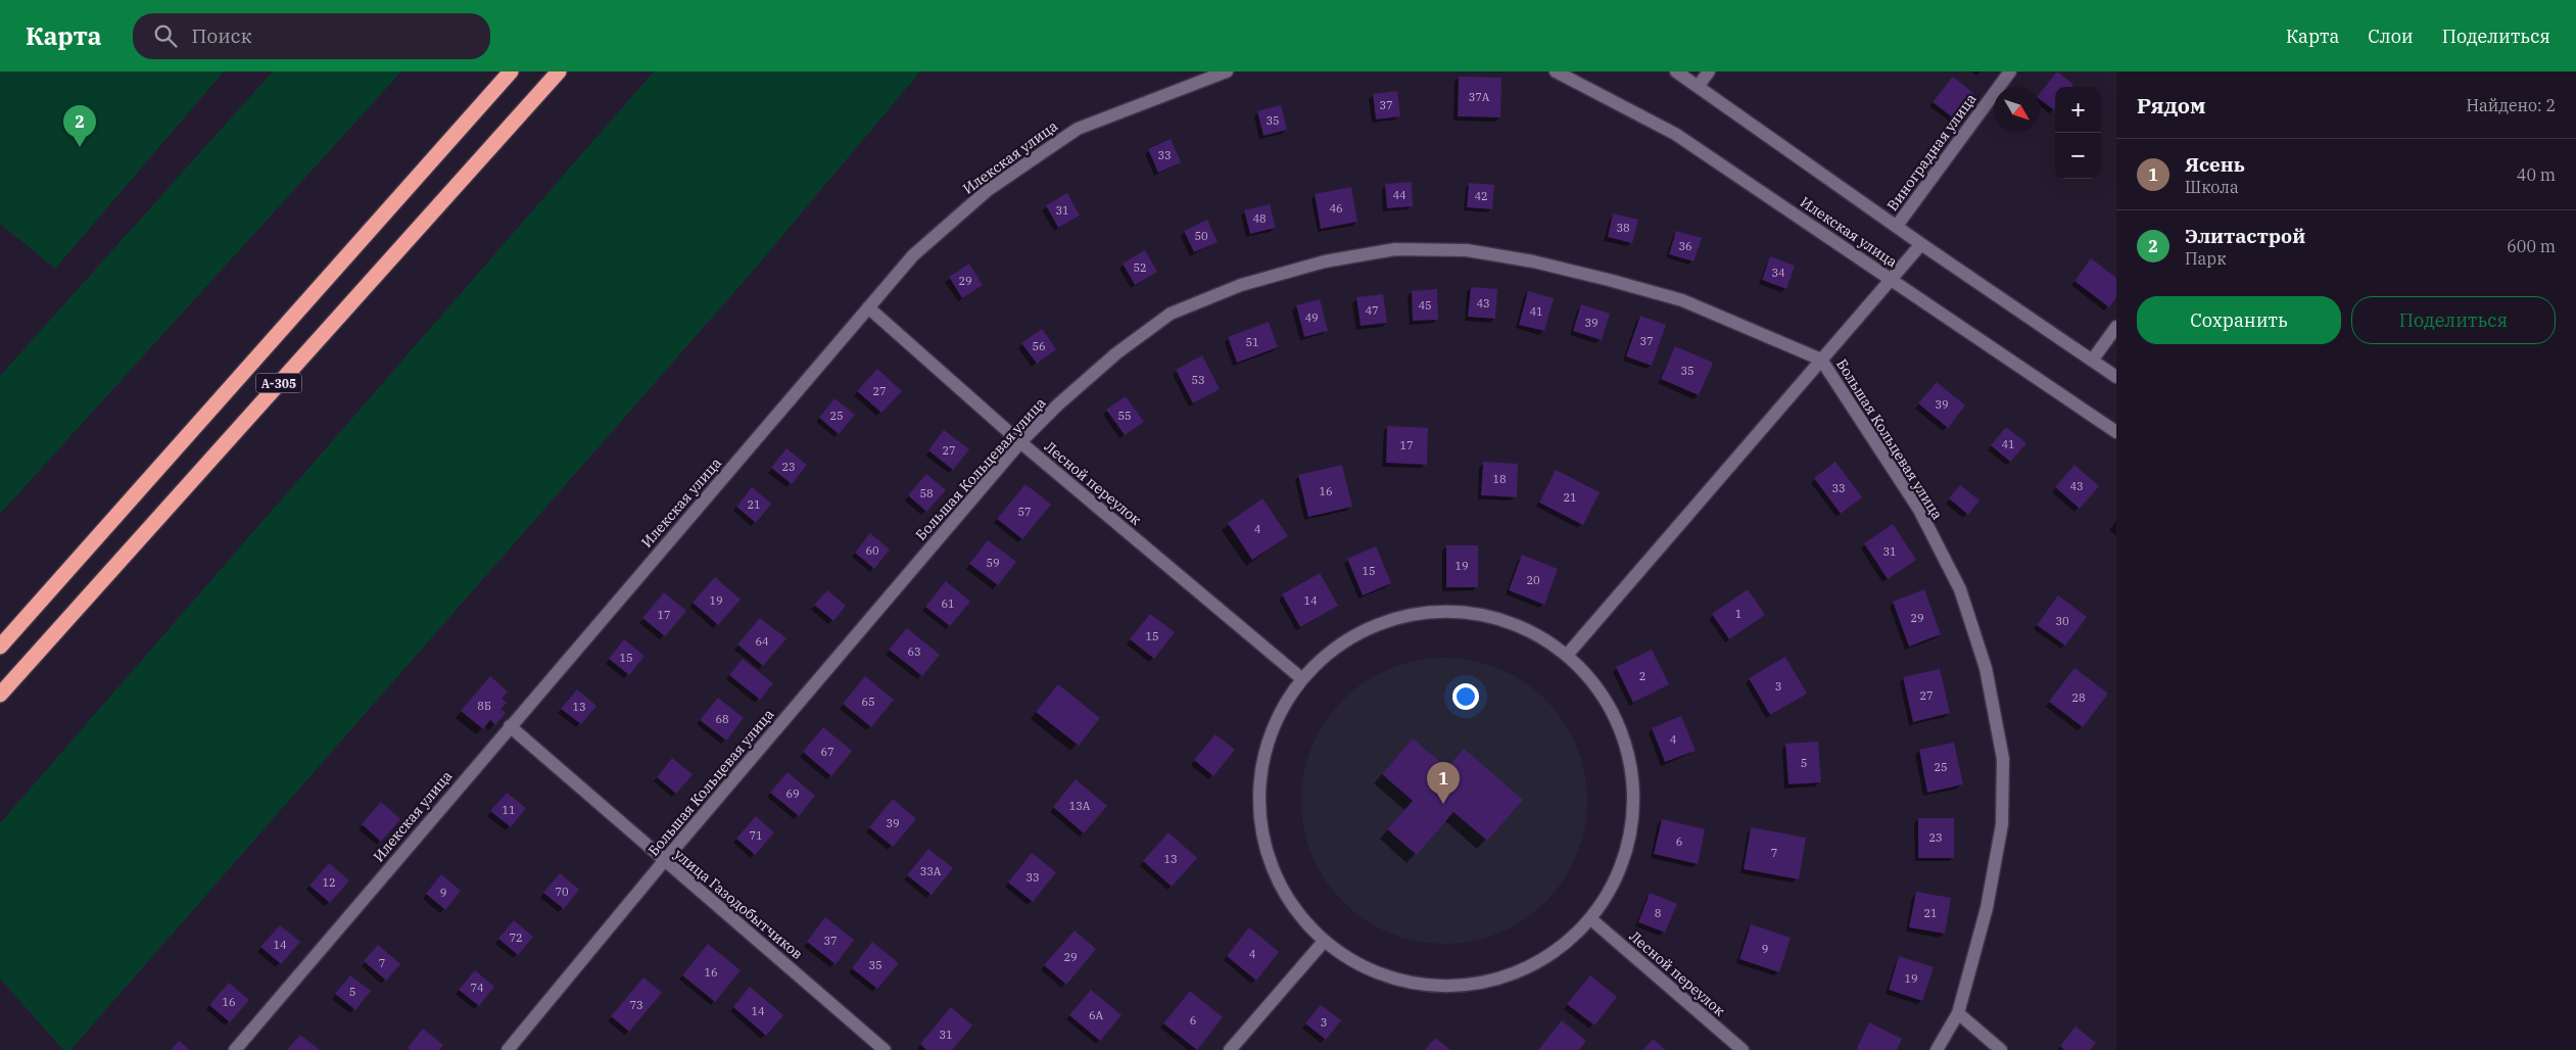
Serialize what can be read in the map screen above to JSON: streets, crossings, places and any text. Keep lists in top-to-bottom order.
{
  "streets": {
    "highway": ["А-305"],
    "street": [
      "Виноградная улица",
      "Илекская улица",
      "Большая Кольцевая улица",
      "Лесной переулок",
      "улица Газодобытчиков"
    ]
  },
  "crossings": [
    ["Илекская улица", "Лесной переулок"],
    ["Илекская улица", "улица Газодобытчиков"],
    ["Большая Кольцевая улица", "Лесной переулок"],
    ["Большая Кольцевая улица", "улица Газодобытчиков"]
  ],
  "house_numbers": [
    "37А",
    "37",
    "35",
    "33",
    "44",
    "42",
    "46",
    "31",
    "48",
    "38",
    "50",
    "36",
    "52",
    "34",
    "29",
    "43",
    "45",
    "47",
    "41",
    "49",
    "39",
    "37",
    "51",
    "56",
    "35",
    "53",
    "27",
    "39",
    "25",
    "55",
    "41",
    "17",
    "27",
    "23",
    "18",
    "43",
    "33",
    "16",
    "58",
    "21",
    "21",
    "57",
    "4",
    "60",
    "31",
    "59",
    "19",
    "15",
    "20",
    "19",
    "14",
    "61",
    "1",
    "17",
    "29",
    "30",
    "15",
    "64",
    "63",
    "15",
    "2",
    "3",
    "27",
    "28",
    "65",
    "8Б",
    "13",
    "68",
    "4",
    "67",
    "5",
    "25",
    "69",
    "13А",
    "11",
    "39",
    "71",
    "23",
    "6",
    "7",
    "13",
    "33А",
    "33",
    "12",
    "70",
    "9",
    "8",
    "21",
    "72",
    "37",
    "14",
    "9",
    "4",
    "29",
    "7",
    "35",
    "16",
    "19",
    "74",
    "5",
    "16",
    "73",
    "14",
    "6А",
    "6",
    "3",
    "31"
  ],
  "north": "bottom right",
  "page": {
    "header": "Карта",
    "search": "Поиск",
    "nav": ["Карта", "Слои", "Поделиться"],
    "heading": ["Рядом", "Найдено: 2"],
    "map_buttons": ["+", "−"],
    "pins": ["2", "1"],
    "list": [
      {
        "mark": "1",
        "name": "Ясень",
        "note": "Школа",
        "value": "40 m"
      },
      {
        "mark": "2",
        "name": "Элитастрой",
        "note": "Парк",
        "value": "600 m"
      }
    ],
    "buttons": ["Сохранить", "Поделиться"]
  }
}
